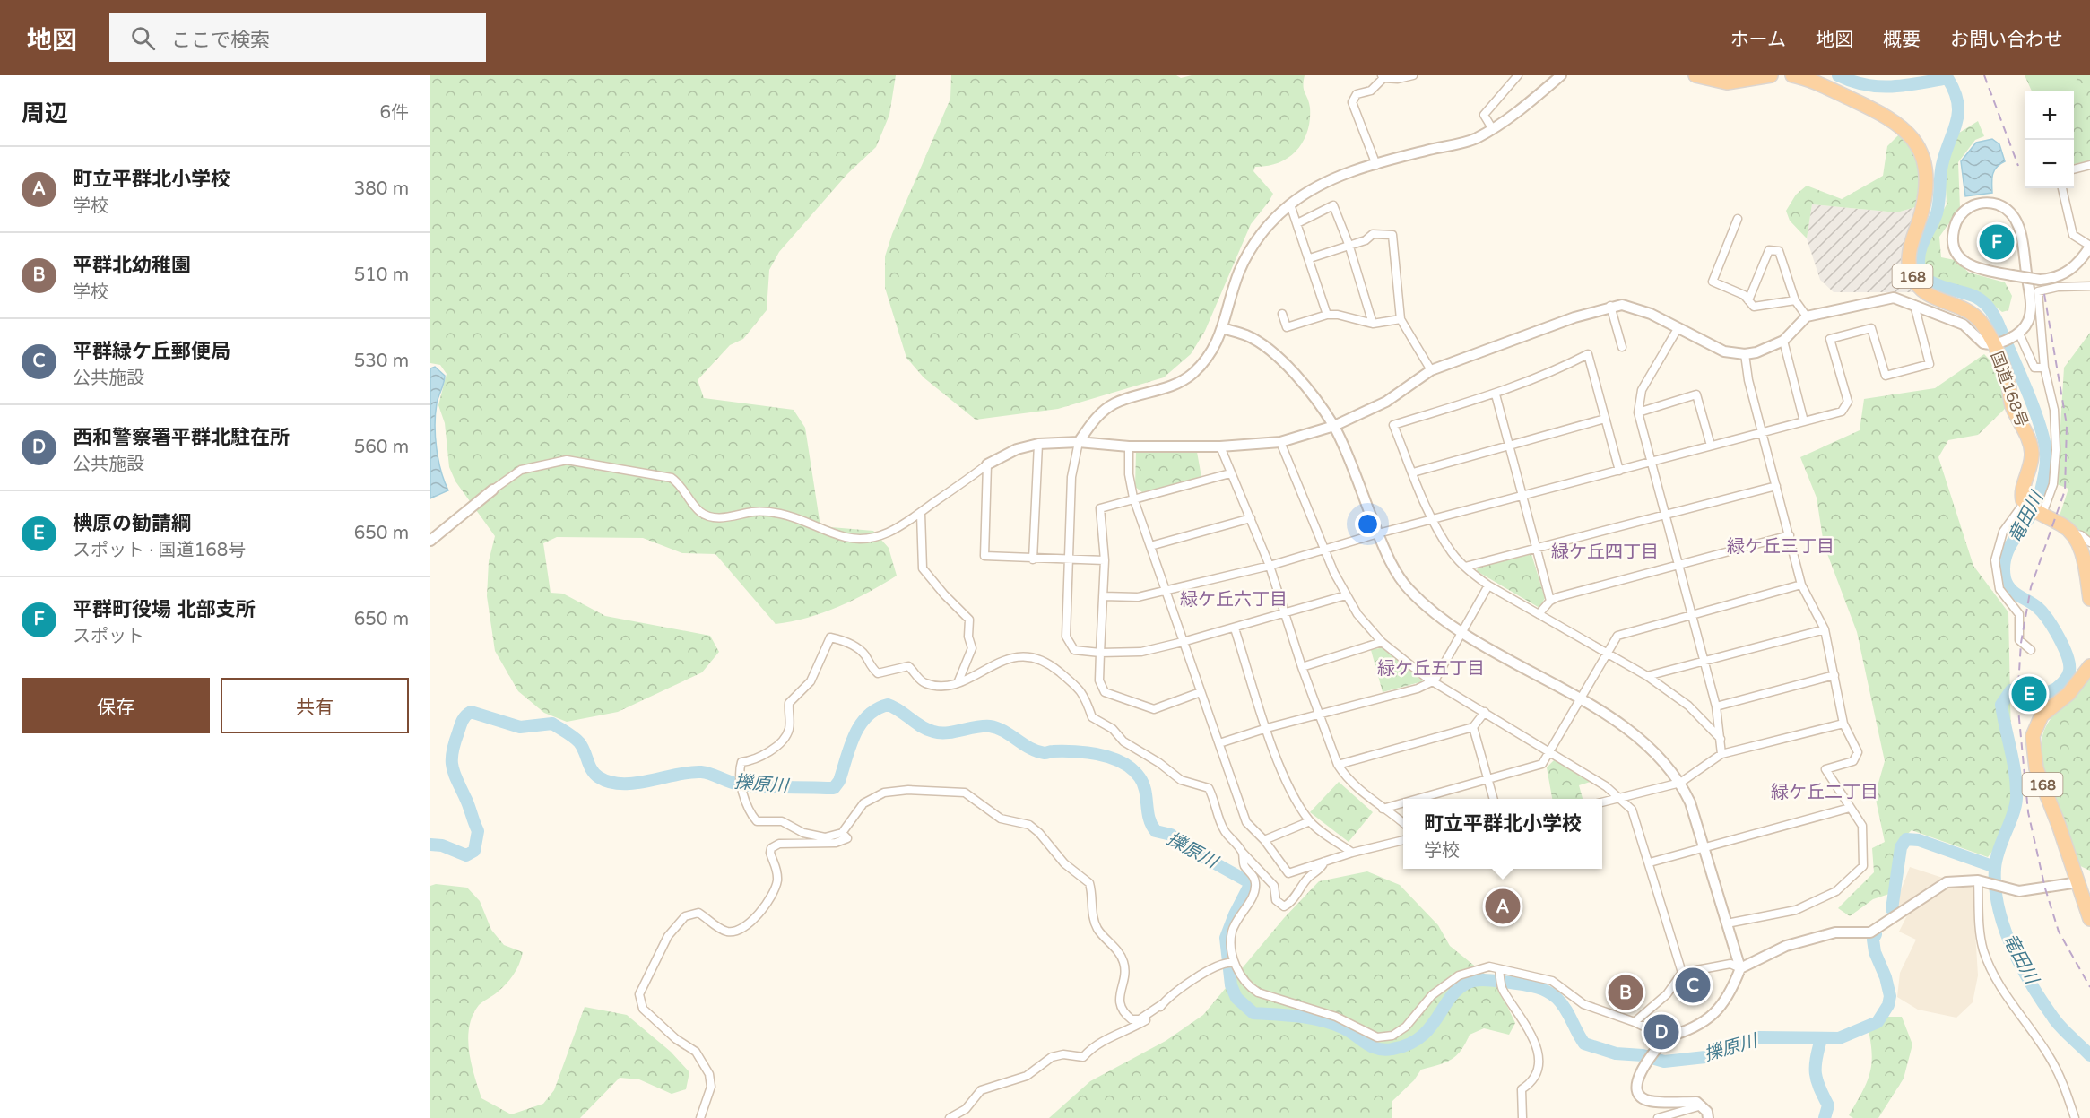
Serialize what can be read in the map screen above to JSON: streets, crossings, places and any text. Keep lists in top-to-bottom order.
{
  "streets": {
    "highway": ["168", "国道168号"]
  },
  "districts": [
    "緑ケ丘三丁目",
    "緑ケ丘四丁目",
    "緑ケ丘六丁目",
    "緑ケ丘五丁目",
    "緑ケ丘二丁目"
  ],
  "water": ["竜田川", "擽原川"],
  "page": {
    "header": "地図",
    "search": "ここで検索",
    "nav": [
      "ホーム",
      "地図",
      "概要",
      "お問い合わせ"
    ],
    "heading": ["周辺", "6件"],
    "map_buttons": ["+", "−"],
    "list": [
      {
        "mark": "A",
        "name": "町立平群北小学校",
        "note": "学校",
        "value": "380 m"
      },
      {
        "mark": "B",
        "name": "平群北幼稚園",
        "note": "学校",
        "value": "510 m"
      },
      {
        "mark": "C",
        "name": "平群緑ケ丘郵便局",
        "note": "公共施設",
        "value": "530 m"
      },
      {
        "mark": "D",
        "name": "西和警察署平群北駐在所",
        "note": "公共施設",
        "value": "560 m"
      },
      {
        "mark": "E",
        "name": "椣原の勧請綱",
        "note": "スポット · 国道168号",
        "value": "650 m"
      },
      {
        "mark": "F",
        "name": "平群町役場 北部支所",
        "note": "スポット",
        "value": "650 m"
      }
    ],
    "pins": [
      "F",
      "E",
      "A",
      "C",
      "B",
      "D"
    ],
    "buttons": ["保存", "共有"],
    "popup": ["町立平群北小学校", "学校"]
  }
}
